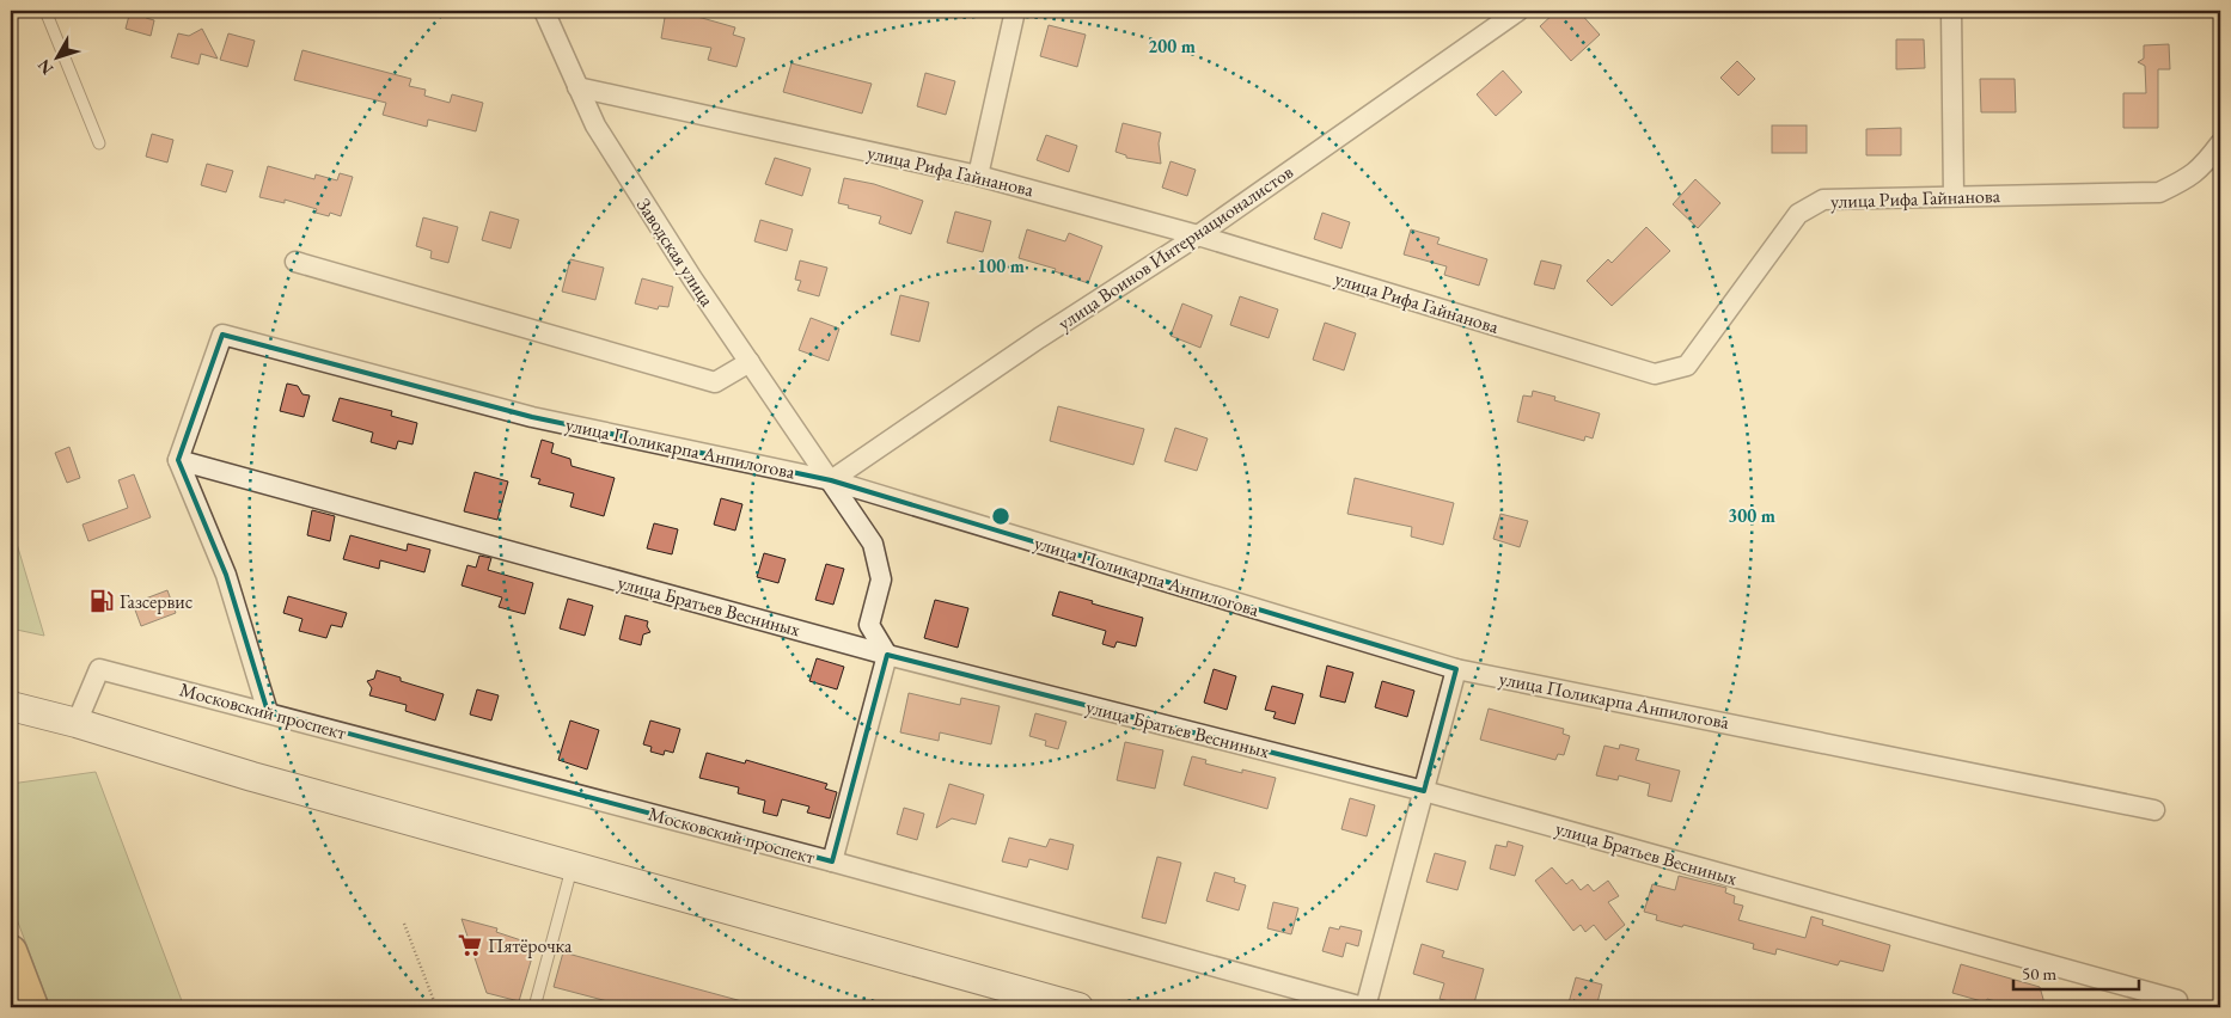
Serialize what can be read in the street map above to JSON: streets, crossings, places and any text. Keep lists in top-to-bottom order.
{
  "streets": {
    "street": [
      "улица Рифа Гайнанова",
      "улица Воинов Интернационалистов",
      "Заводская улица",
      "улица Поликарпа Анпилогова",
      "улица Братьев Весниных",
      "Московский проспект"
    ]
  },
  "crossings": [
    ["улица Рифа Гайнанова", "улица Воинов Интернационалистов"],
    ["улица Рифа Гайнанова", "Заводская улица"],
    ["улица Воинов Интернационалистов", "Заводская улица"],
    ["улица Воинов Интернационалистов", "улица Поликарпа Анпилогова"],
    ["Заводская улица", "улица Поликарпа Анпилогова"],
    ["Заводская улица", "улица Братьев Весниных"],
    ["улица Поликарпа Анпилогова", "улица Братьев Весниных"]
  ],
  "places": {
    "fuel station": ["Газсервис"],
    "supermarket": ["Пятёрочка"]
  },
  "scale_bar": "50 m",
  "north": "bottom left",
  "rings": ["200 m", "100 m", "300 m"]
}
